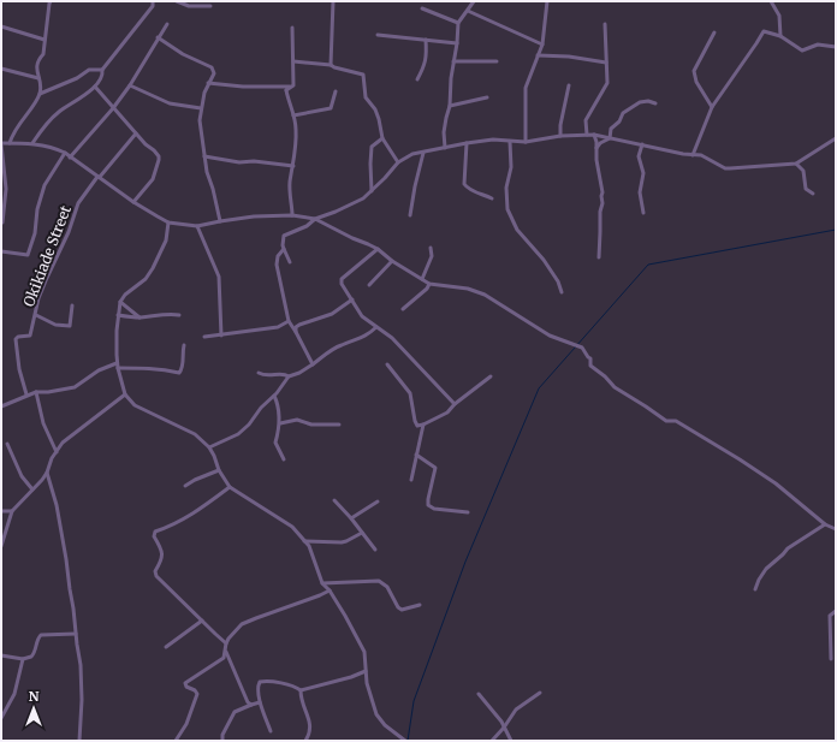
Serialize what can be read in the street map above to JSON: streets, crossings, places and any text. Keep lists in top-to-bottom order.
{
  "streets": {
    "street": ["Okikiade Street"]
  },
  "north": "top"
}
